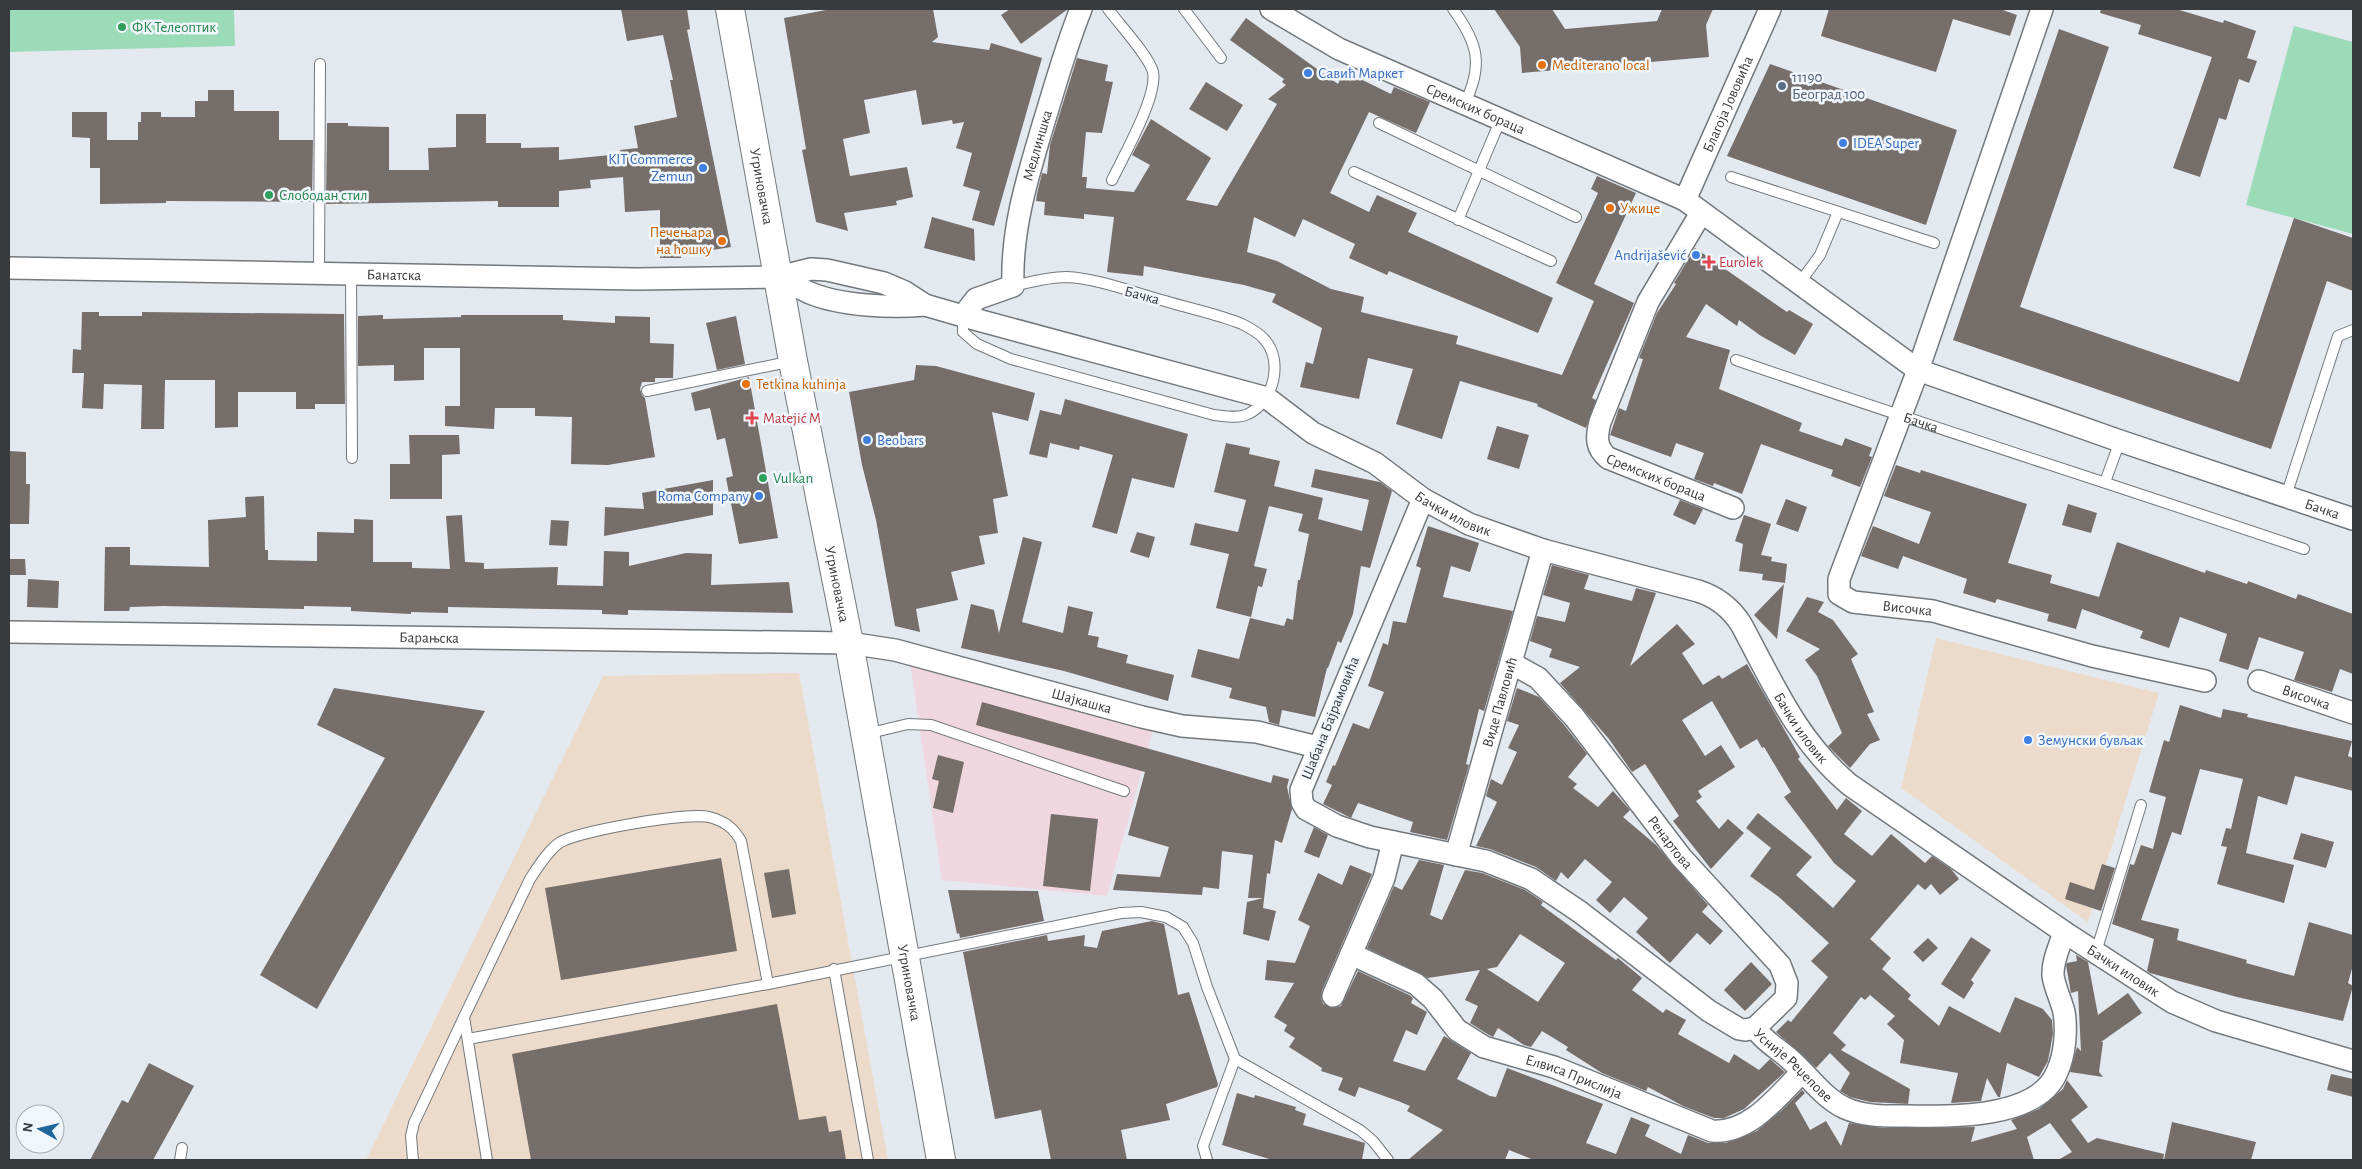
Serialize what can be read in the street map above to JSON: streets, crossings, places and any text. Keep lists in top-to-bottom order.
{
  "streets": {
    "main road": ["Угриновачка"],
    "street": [
      "Благоја Јововића",
      "Сремских бораца",
      "Медлиншка",
      "Банатска",
      "Бачка",
      "Бачки иловик",
      "Височка",
      "Барањска",
      "Шајкашка",
      "Виде Павловић",
      "Шабана Бајрамовића",
      "Ренартова",
      "Усније Реџепове",
      "Елвиса Прислија"
    ]
  },
  "crossings": [
    ["Благоја Јововића", "Сремских бораца"],
    ["Благоја Јововића", "Бачка"],
    ["Сремских бораца", "Бачка"],
    ["Медлиншка", "Бачка"],
    ["Угриновачка", "Банатска"],
    ["Угриновачка", "Барањска"],
    ["Угриновачка", "Шајкашка"],
    ["Бачка", "Бачки иловик"],
    ["Бачка", "Височка"],
    ["Бачки иловик", "Виде Павловић"],
    ["Бачки иловик", "Шабана Бајрамовића"],
    ["Бачки иловик", "Усније Реџепове"],
    ["Барањска", "Шајкашка"],
    ["Шајкашка", "Шабана Бајрамовића"],
    ["Виде Павловић", "Ренартова"],
    ["Виде Павловић", "Усније Реџепове"],
    ["Шабана Бајрамовића", "Усније Реџепове"],
    ["Ренартова", "Усније Реџепове"],
    ["Усније Реџепове", "Елвиса Прислија"]
  ],
  "places": {
    "other": [
      "ФК Телеоптик",
      "Mediterano local",
      "Савић Маркет",
      "11190 Београд 100",
      "IDEA Super",
      "KIT Commerce Zemun",
      "Слободан стил",
      "Ужице",
      "Печењара на ћошку",
      "Andrijašević",
      "Tetkina kuhinja",
      "Beobars",
      "Vulkan",
      "Roma Company",
      "Земунски бувљак"
    ],
    "health": ["Eurolek", "Matejić M"]
  },
  "north": "left"
}
